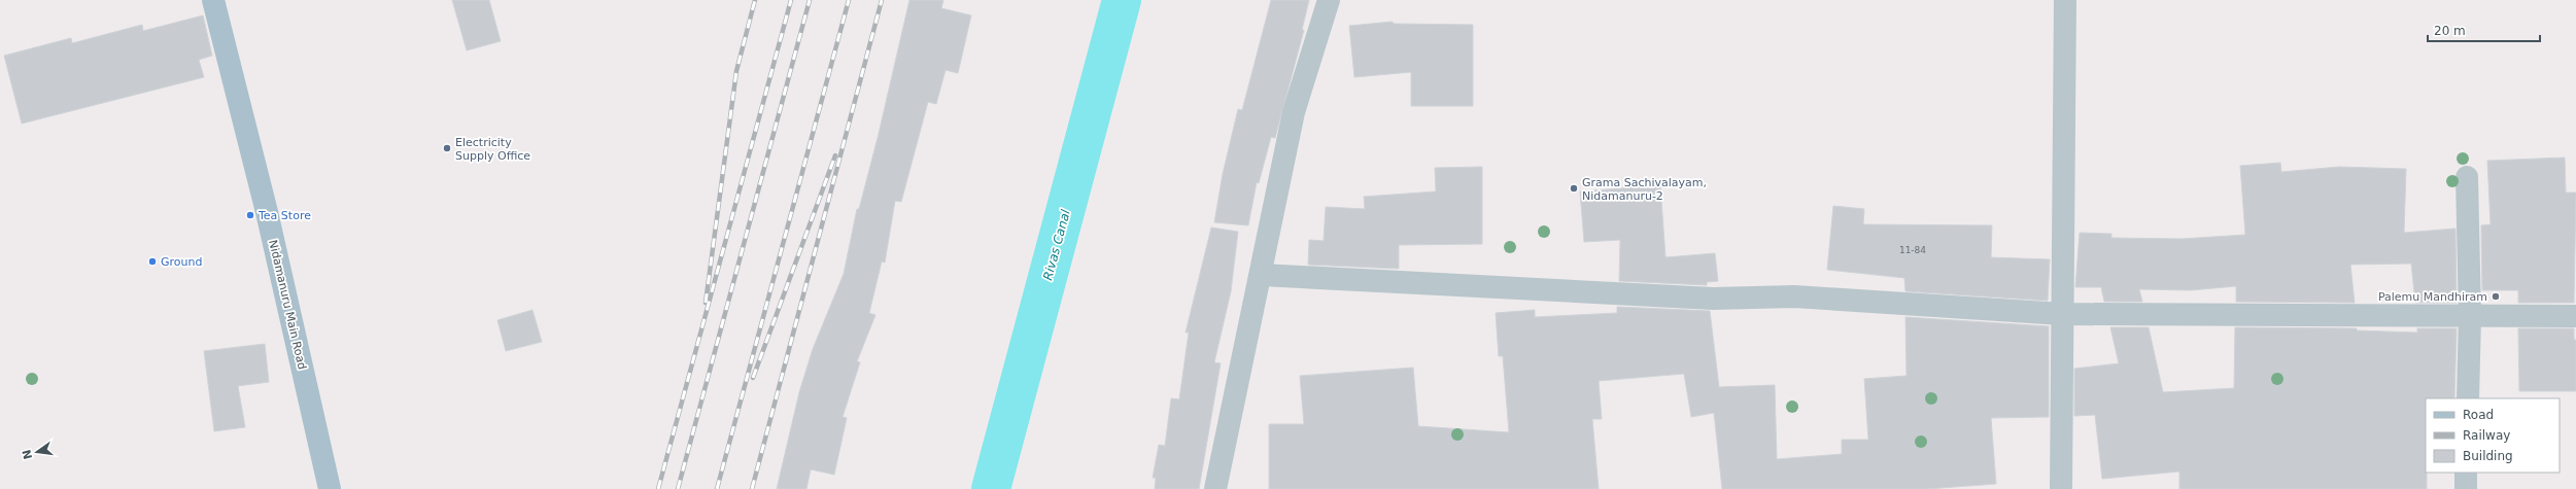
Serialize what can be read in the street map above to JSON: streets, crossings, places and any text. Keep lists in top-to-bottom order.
{
  "streets": {
    "main road": ["Nidamanuru Main Road"]
  },
  "water": ["Rivas Canal"],
  "places": [
    "Electricity Supply Office",
    "Grama Sachivalayam, Nidamanuru-2",
    "Tea Store",
    "Ground",
    "Palemu Mandhiram"
  ],
  "house_numbers": ["11-84"],
  "legend": ["Road", "Railway", "Building"],
  "scale_bar": "20 m",
  "north": "left"
}
